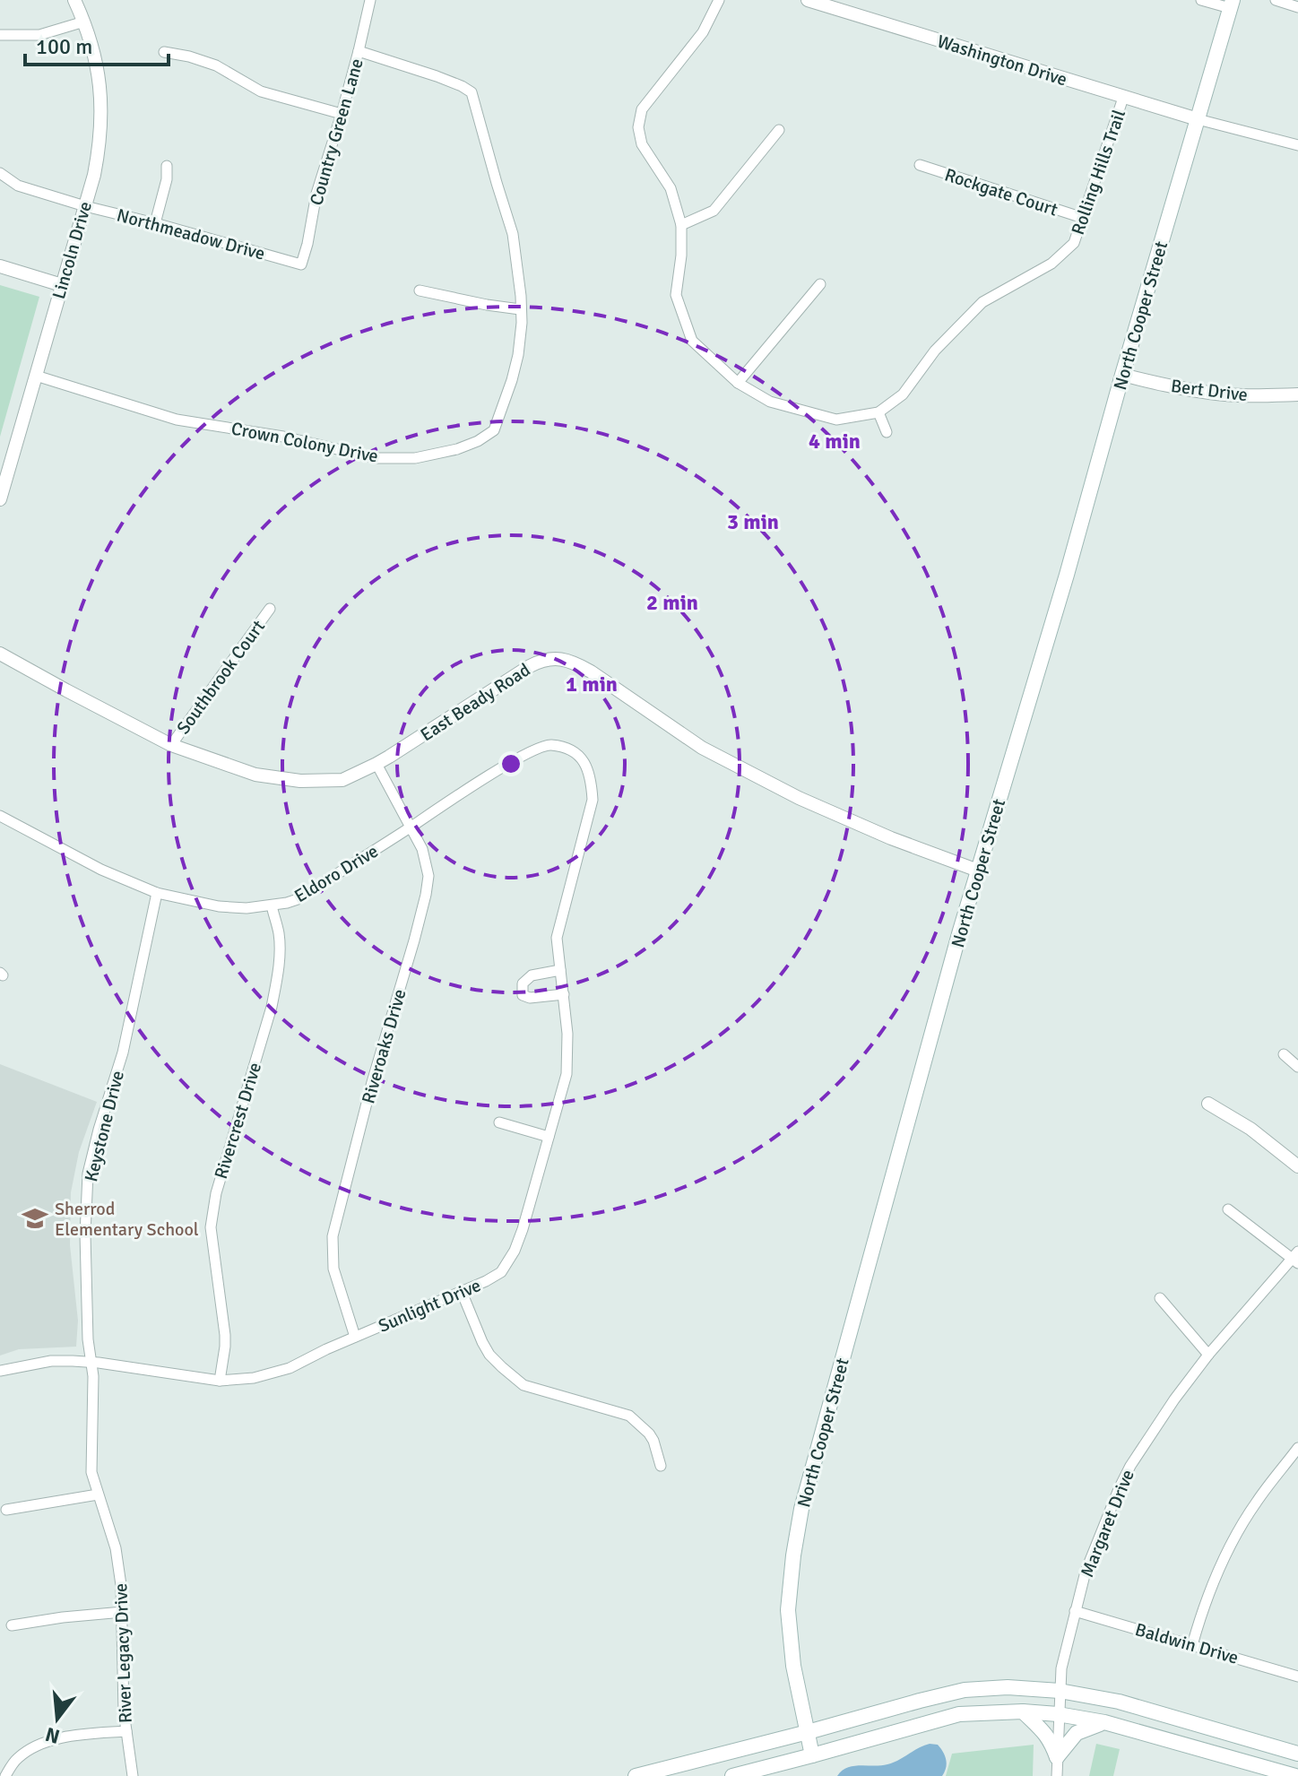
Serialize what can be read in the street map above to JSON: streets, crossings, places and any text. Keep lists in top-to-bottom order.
{
  "streets": {
    "main road": ["North Cooper Street"],
    "street": [
      "Washington Drive",
      "Country Green Lane",
      "Rolling Hills Trail",
      "Rockgate Court",
      "Northmeadow Drive",
      "Lincoln Drive",
      "Bert Drive",
      "Crown Colony Drive",
      "Southbrook Court",
      "East Beady Road",
      "Eldoro Drive",
      "Riveroaks Drive",
      "Rivercrest Drive",
      "Keystone Drive",
      "Sunlight Drive",
      "Margaret Drive",
      "Baldwin Drive",
      "River Legacy Drive"
    ]
  },
  "crossings": [
    ["Washington Drive", "Rolling Hills Trail"],
    ["Washington Drive", "North Cooper Street"],
    ["Country Green Lane", "Northmeadow Drive"],
    ["Country Green Lane", "Crown Colony Drive"],
    ["Rolling Hills Trail", "Rockgate Court"],
    ["Northmeadow Drive", "Lincoln Drive"],
    ["Lincoln Drive", "Crown Colony Drive"],
    ["North Cooper Street", "Bert Drive"],
    ["North Cooper Street", "East Beady Road"],
    ["Southbrook Court", "East Beady Road"],
    ["East Beady Road", "Riveroaks Drive"],
    ["Eldoro Drive", "Riveroaks Drive"],
    ["Eldoro Drive", "Rivercrest Drive"],
    ["Eldoro Drive", "Keystone Drive"],
    ["Eldoro Drive", "Sunlight Drive"],
    ["Riveroaks Drive", "Sunlight Drive"],
    ["Rivercrest Drive", "Sunlight Drive"],
    ["Keystone Drive", "Sunlight Drive"],
    ["Keystone Drive", "River Legacy Drive"],
    ["Sunlight Drive", "River Legacy Drive"],
    ["Margaret Drive", "Baldwin Drive"]
  ],
  "places": {
    "school or university": ["Sherrod Elementary School"]
  },
  "scale_bar": "100 m",
  "north": "bottom",
  "rings": [
    "4 min",
    "3 min",
    "2 min",
    "1 min"
  ]
}
